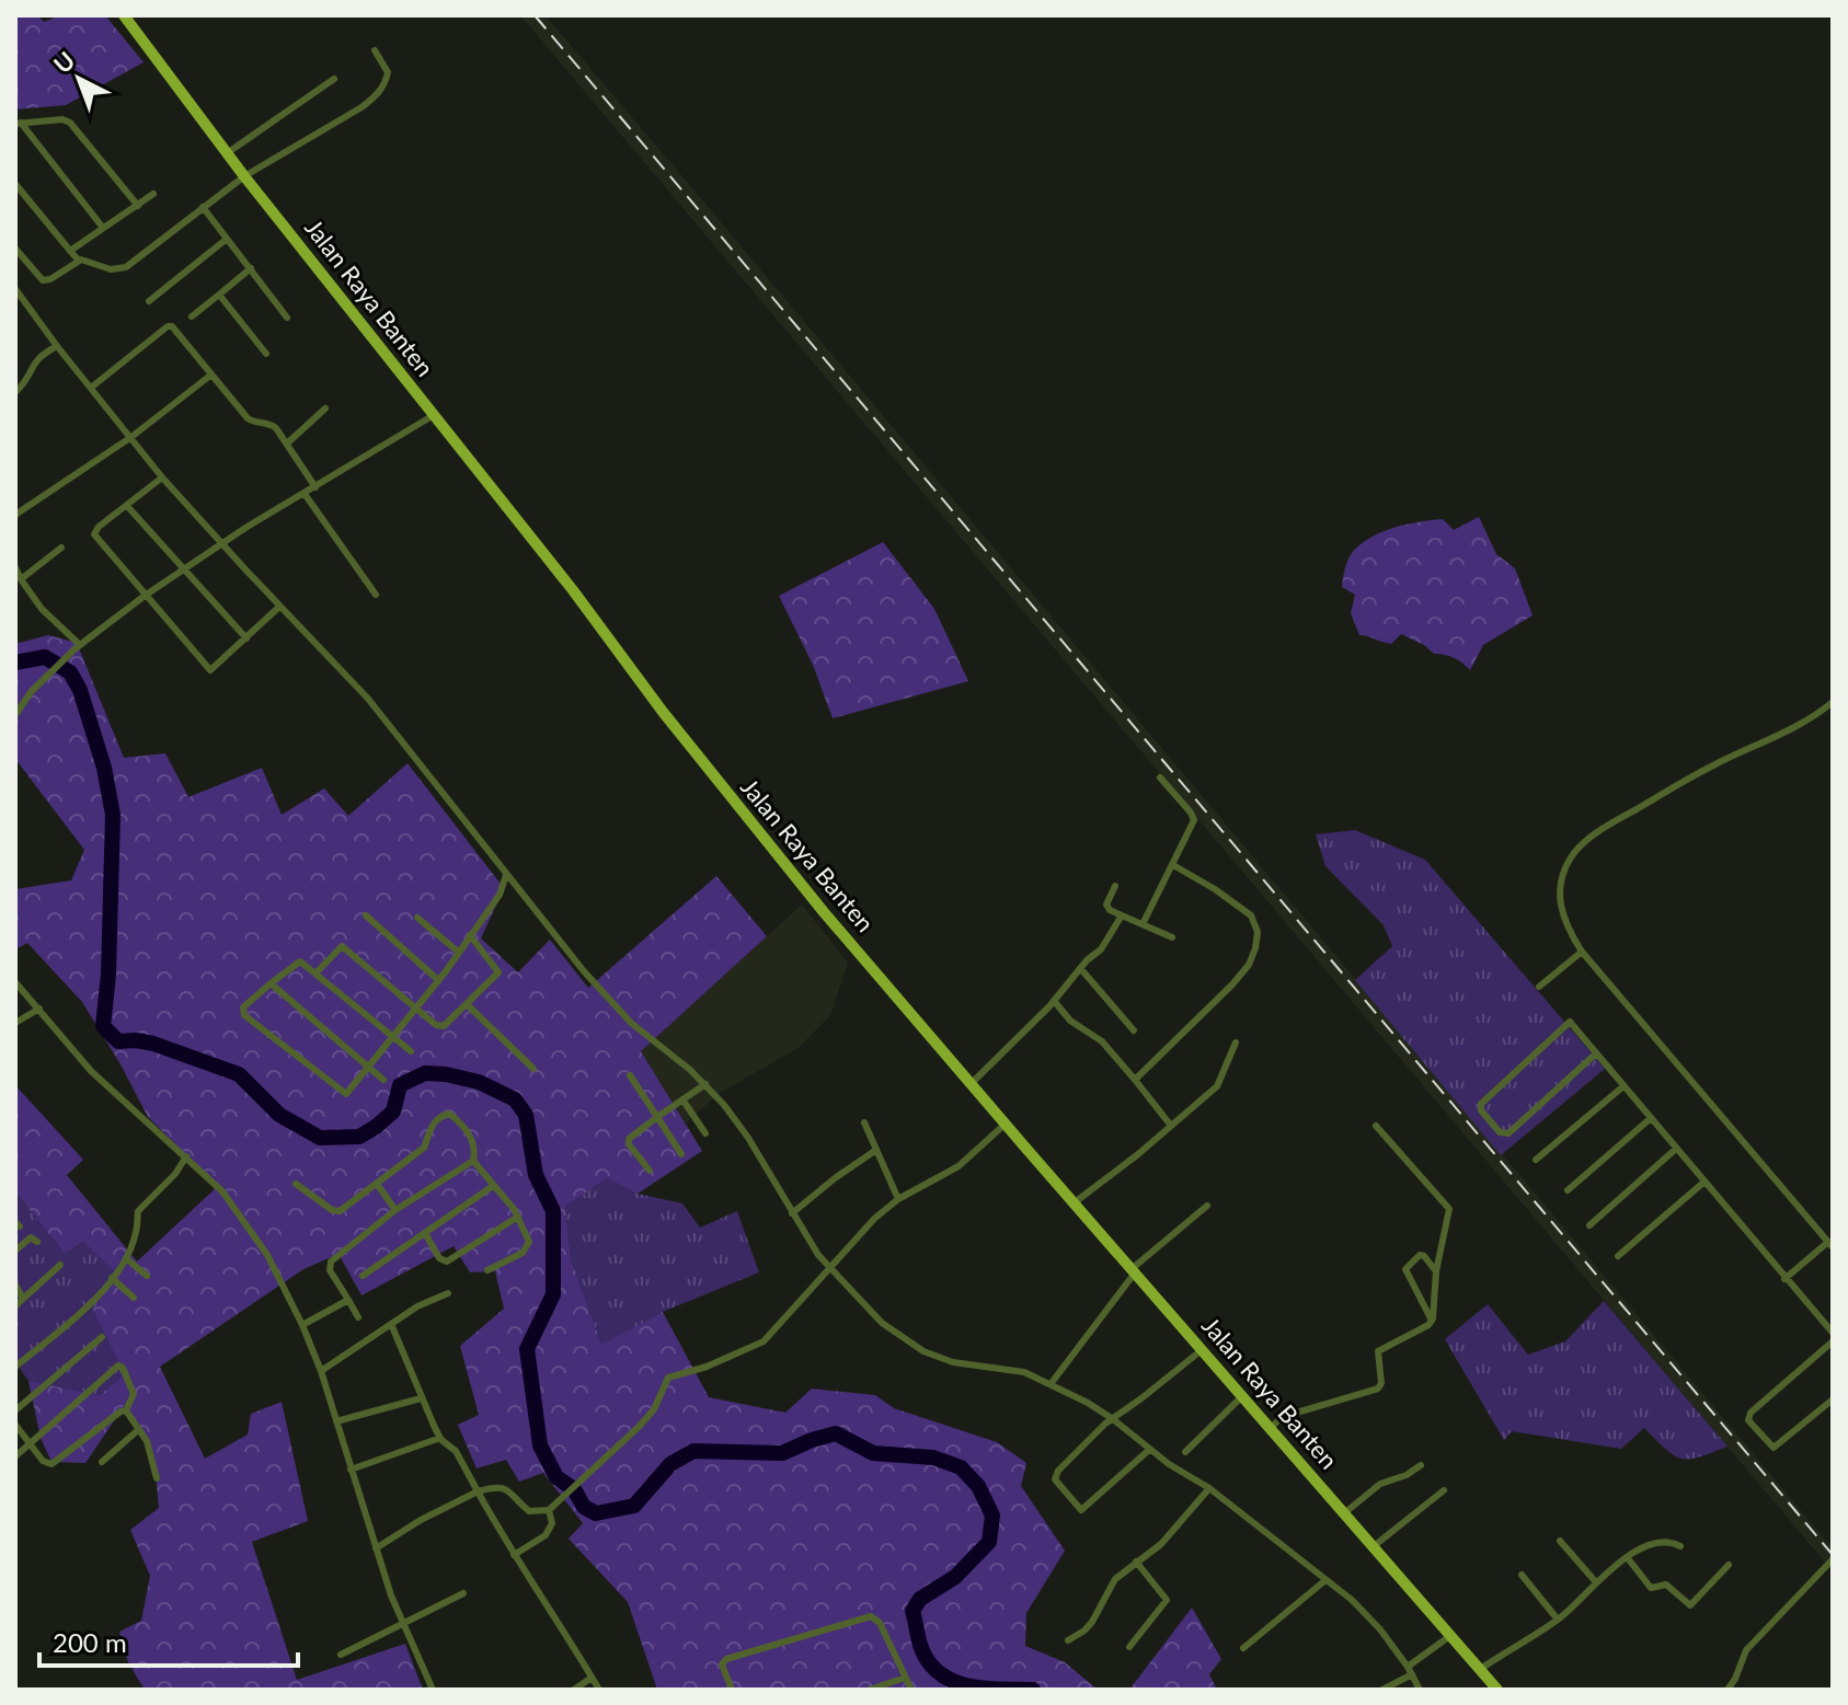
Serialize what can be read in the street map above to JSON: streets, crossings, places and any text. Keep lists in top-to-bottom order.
{
  "streets": {
    "main road": ["Jalan Raya Banten"]
  },
  "scale_bar": "200 m",
  "north": "top left"
}
